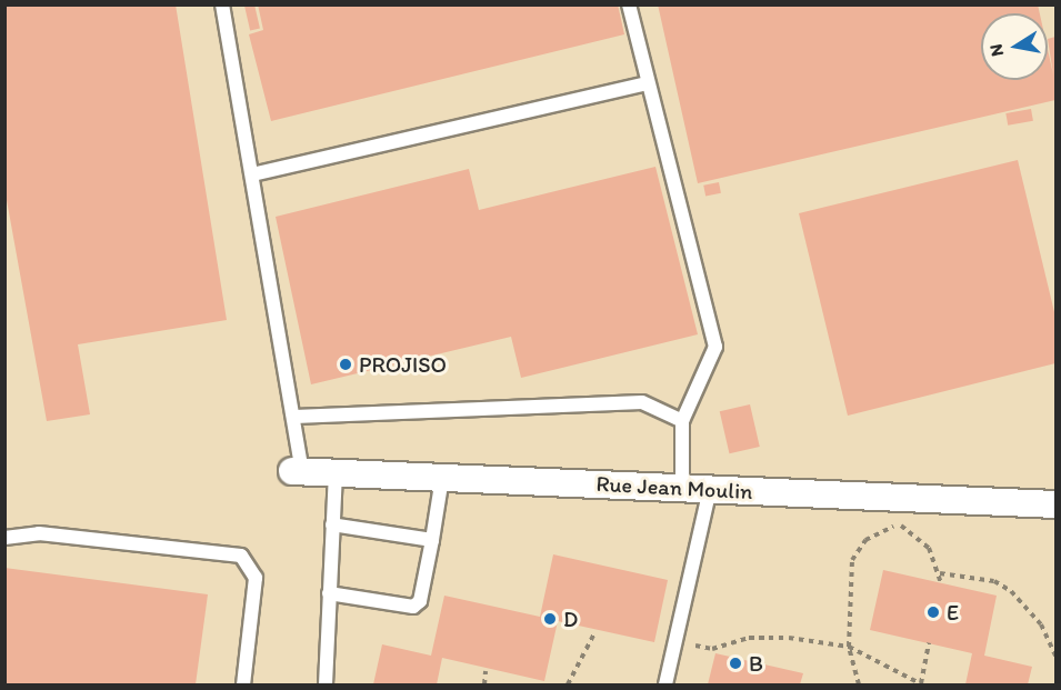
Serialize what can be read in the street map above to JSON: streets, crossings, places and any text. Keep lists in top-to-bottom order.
{
  "streets": {
    "street": ["Rue Jean Moulin"]
  },
  "places": [
    "PROJISO",
    "E",
    "D",
    "B"
  ],
  "north": "left"
}
